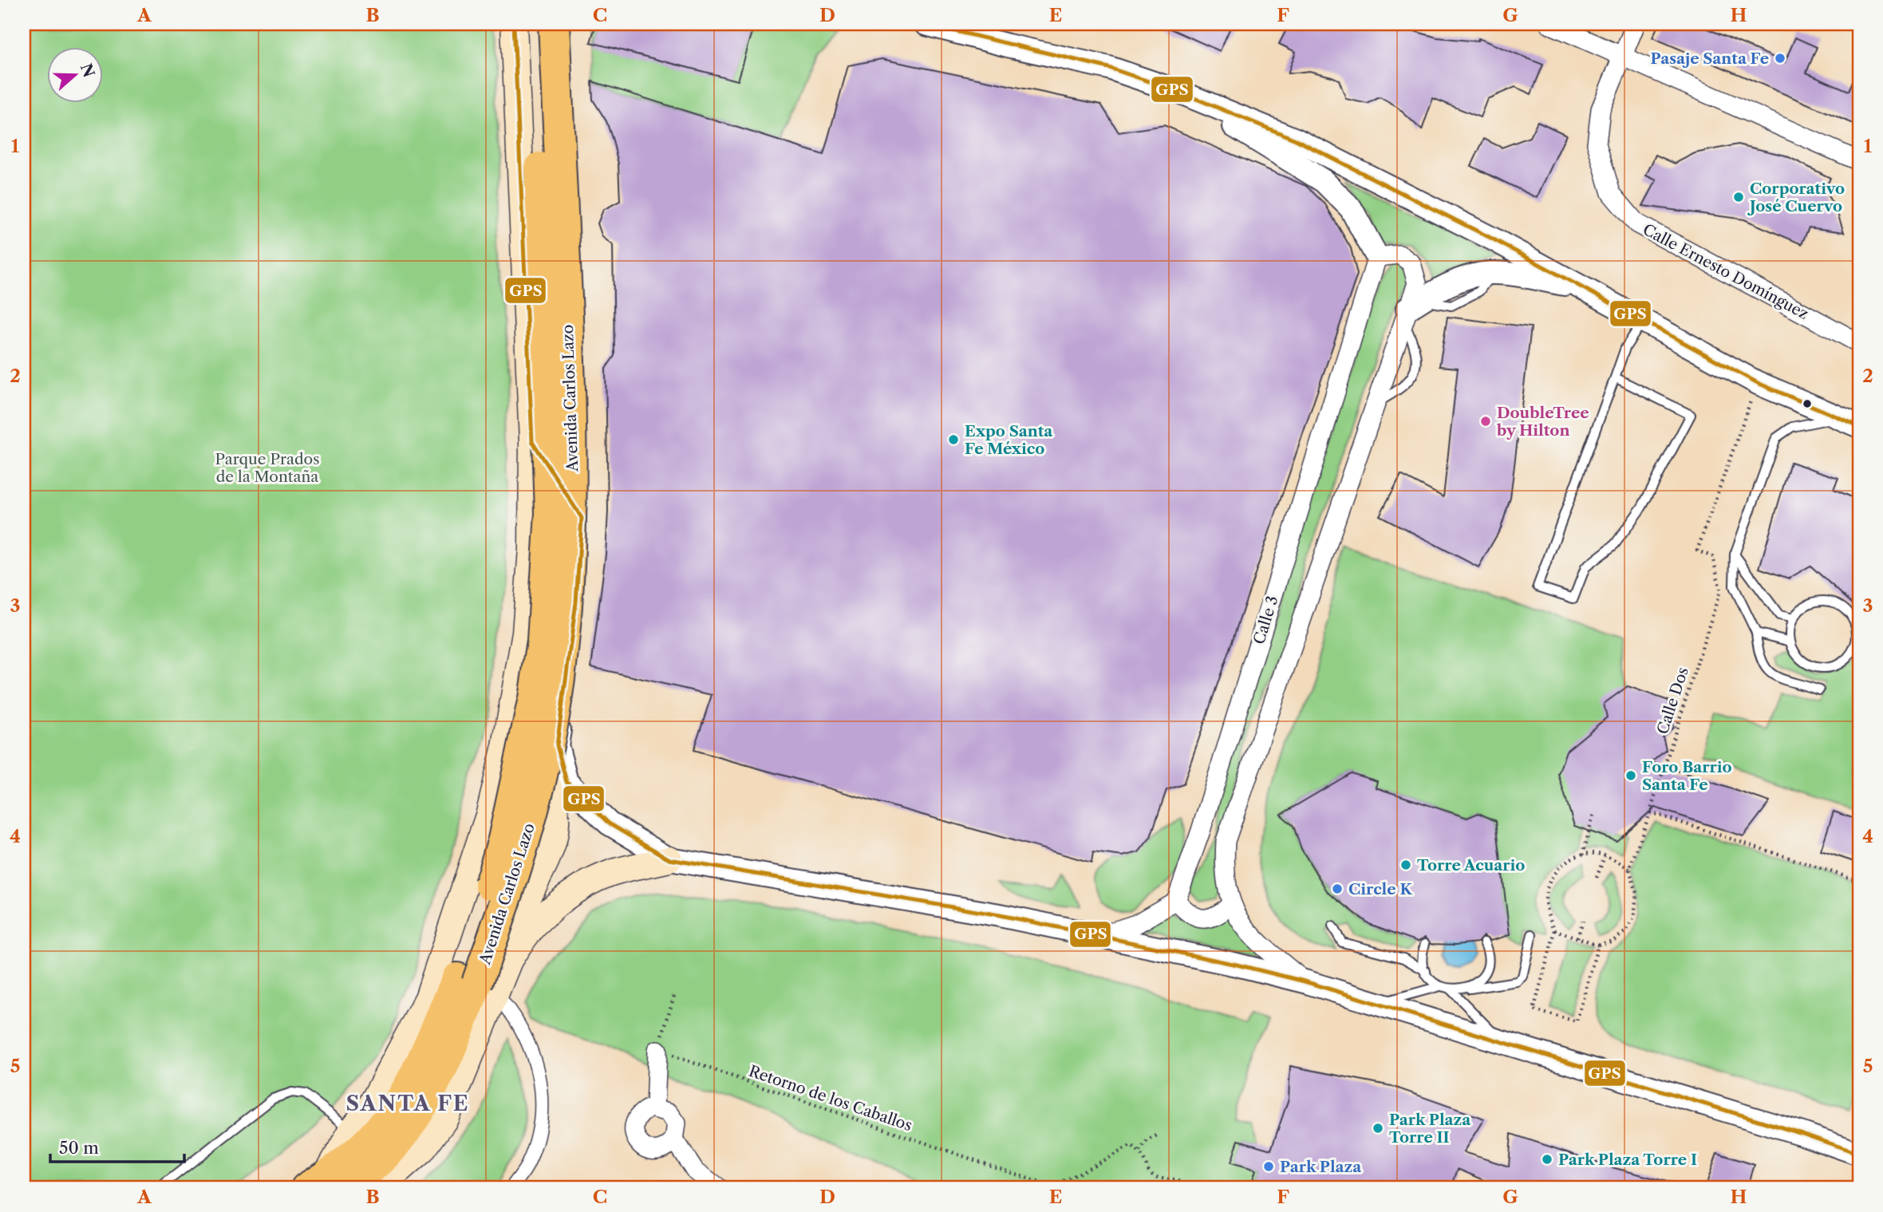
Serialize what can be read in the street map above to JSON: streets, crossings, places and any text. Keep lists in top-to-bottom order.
{
  "streets": {
    "highway": ["Avenida Carlos Lazo"],
    "street": ["Calle Ernesto Domínguez", "Calle 3"],
    "path": ["Calle Dos", "Retorno de los Caballos"]
  },
  "districts": ["SANTA FE"],
  "parks": ["Parque Prados de la Montaña"],
  "places": [
    "Pasaje Santa Fe",
    "Corporativo José Cuervo",
    "DoubleTree by Hilton",
    "Expo Santa Fe México",
    "Foro Barrio Santa Fe",
    "Torre Acuario",
    "Circle K",
    "Park Plaza Torre II",
    "Park Plaza Torre I",
    "Park Plaza"
  ],
  "lines": ["transit line GPS"],
  "scale_bar": "50 m",
  "north": "right",
  "grid": {
    "columns": [
      "A",
      "B",
      "C",
      "D",
      "E",
      "F",
      "G",
      "H"
    ],
    "rows": [
      "1",
      "2",
      "3",
      "4",
      "5"
    ]
  }
}
